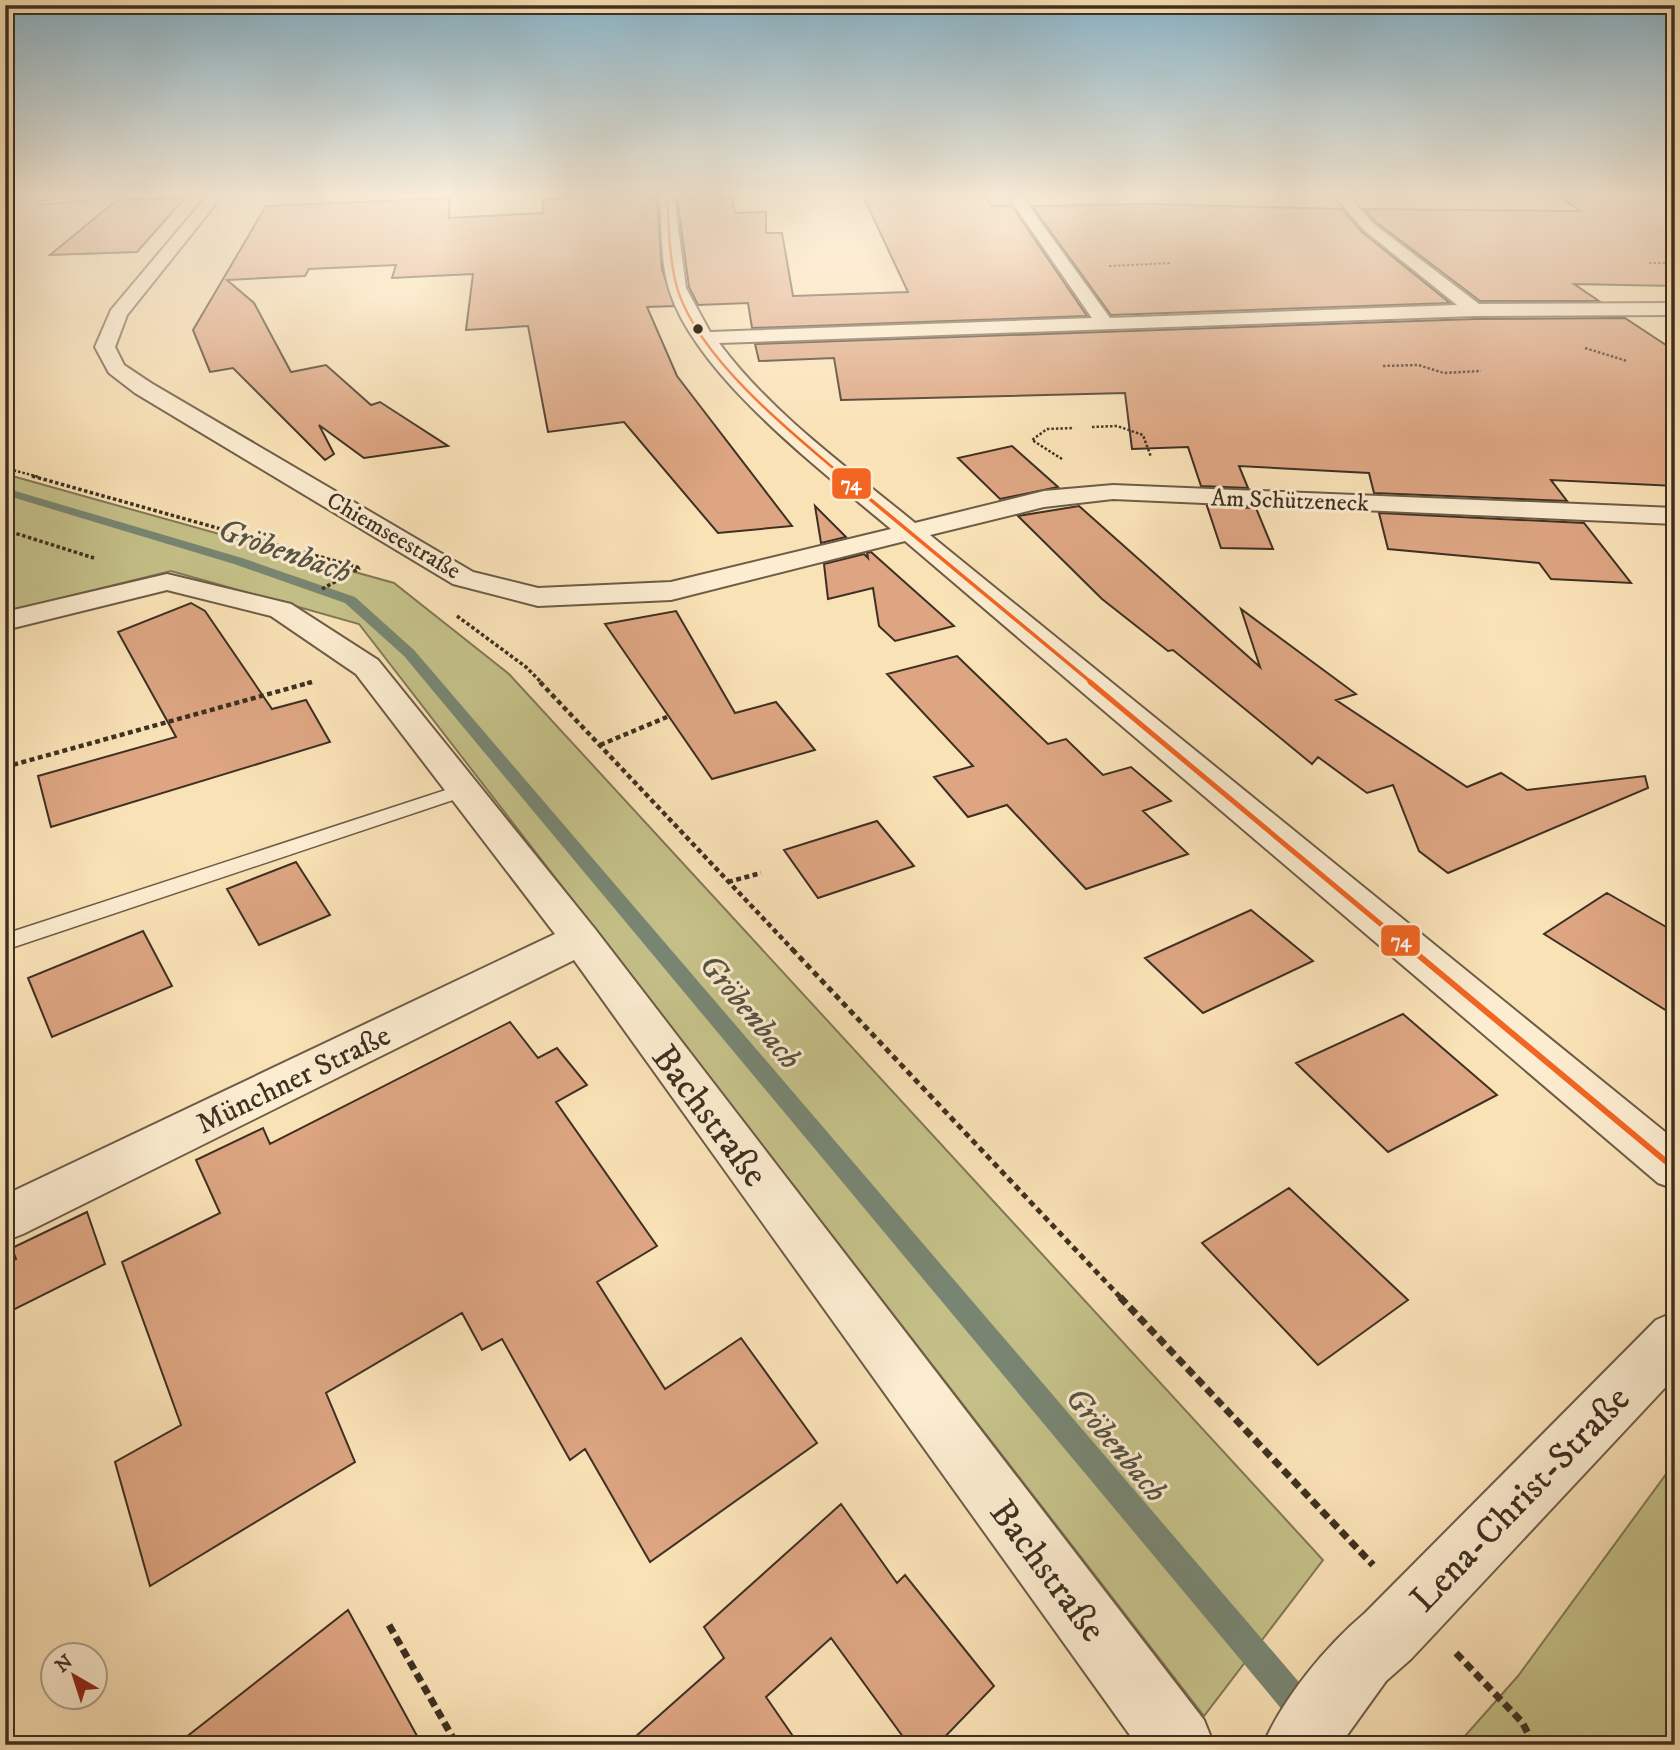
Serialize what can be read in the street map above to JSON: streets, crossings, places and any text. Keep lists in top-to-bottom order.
{
  "streets": {
    "street": [
      "Am Schützeneck",
      "Chiemseestraße",
      "Münchner Straße",
      "Bachstraße",
      "Lena-Christ-Straße"
    ]
  },
  "crossings": [
    ["Am Schützeneck", "Chiemseestraße"],
    ["Münchner Straße", "Bachstraße"]
  ],
  "water": ["Gröbenbach"],
  "lines": ["transit line 74"],
  "north": "top left"
}
